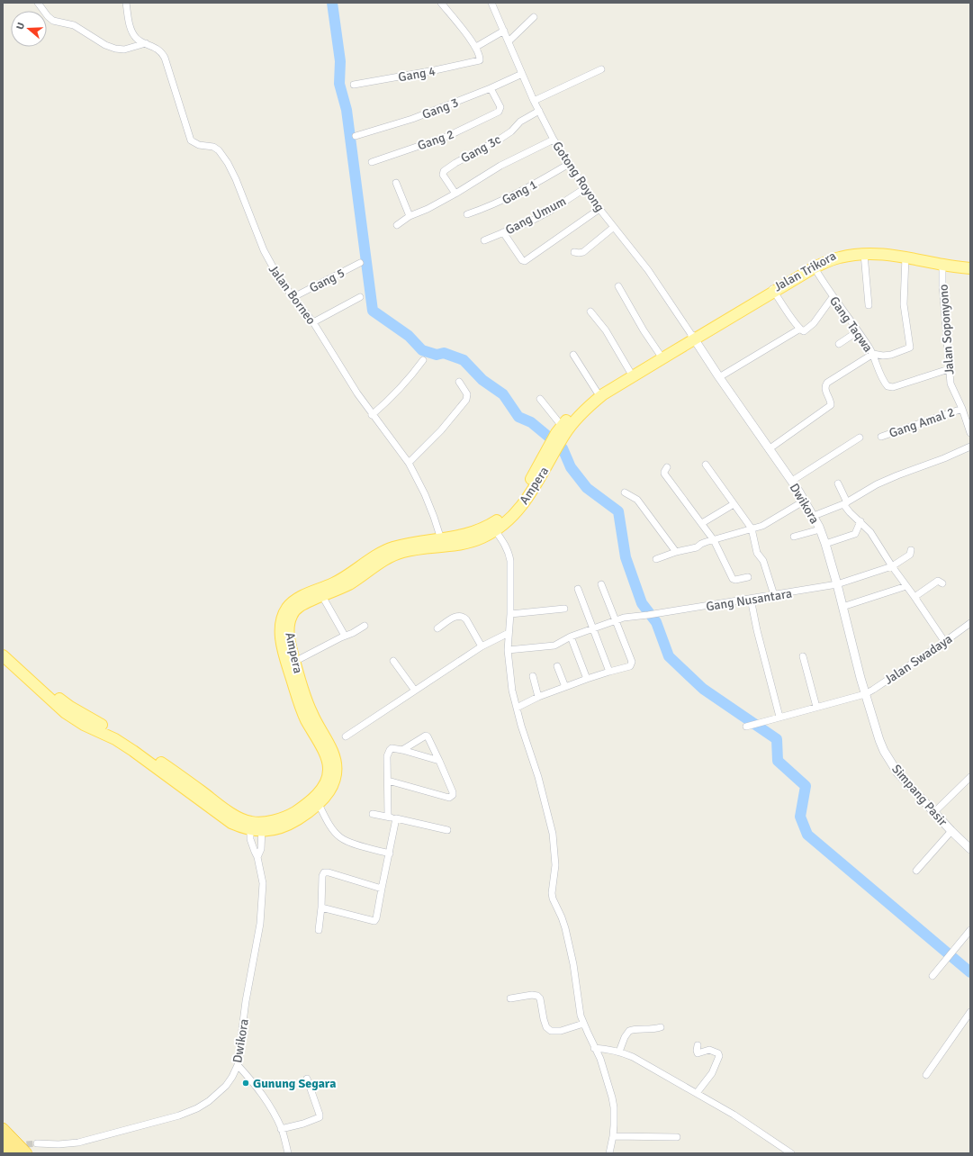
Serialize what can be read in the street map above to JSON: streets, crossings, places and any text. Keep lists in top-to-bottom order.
{
  "streets": {
    "main road": ["Jalan Trikora", "Ampera"],
    "street": [
      "Gang 4",
      "Gang 3",
      "Gang 2",
      "Gang 3c",
      "Gotong Royong",
      "Gang 1",
      "Gang Umum",
      "Gang 5",
      "Jalan Borneo",
      "Gang Taqwa",
      "Jalan Soponyono",
      "Gang Amal 2",
      "Dwikora",
      "Gang Nusantara",
      "Jalan Swadaya",
      "Simpang Pasir"
    ]
  },
  "crossings": [
    ["Gang 3", "Gang 2"],
    ["Gang 3", "Gotong Royong"],
    ["Gang 3c", "Gotong Royong"],
    ["Gotong Royong", "Gang 1"],
    ["Gotong Royong", "Gang Umum"],
    ["Gotong Royong", "Jalan Trikora"],
    ["Gotong Royong", "Ampera"],
    ["Gotong Royong", "Dwikora"],
    ["Jalan Trikora", "Gang Taqwa"],
    ["Jalan Trikora", "Jalan Soponyono"],
    ["Jalan Trikora", "Ampera"],
    ["Jalan Trikora", "Dwikora"],
    ["Gang 5", "Jalan Borneo"],
    ["Jalan Borneo", "Ampera"],
    ["Gang Taqwa", "Jalan Soponyono"],
    ["Jalan Soponyono", "Gang Amal 2"],
    ["Ampera", "Dwikora"],
    ["Dwikora", "Gang Nusantara"],
    ["Dwikora", "Jalan Swadaya"],
    ["Dwikora", "Simpang Pasir"],
    ["Jalan Swadaya", "Simpang Pasir"]
  ],
  "places": ["Gunung Segara"],
  "north": "left"
}
